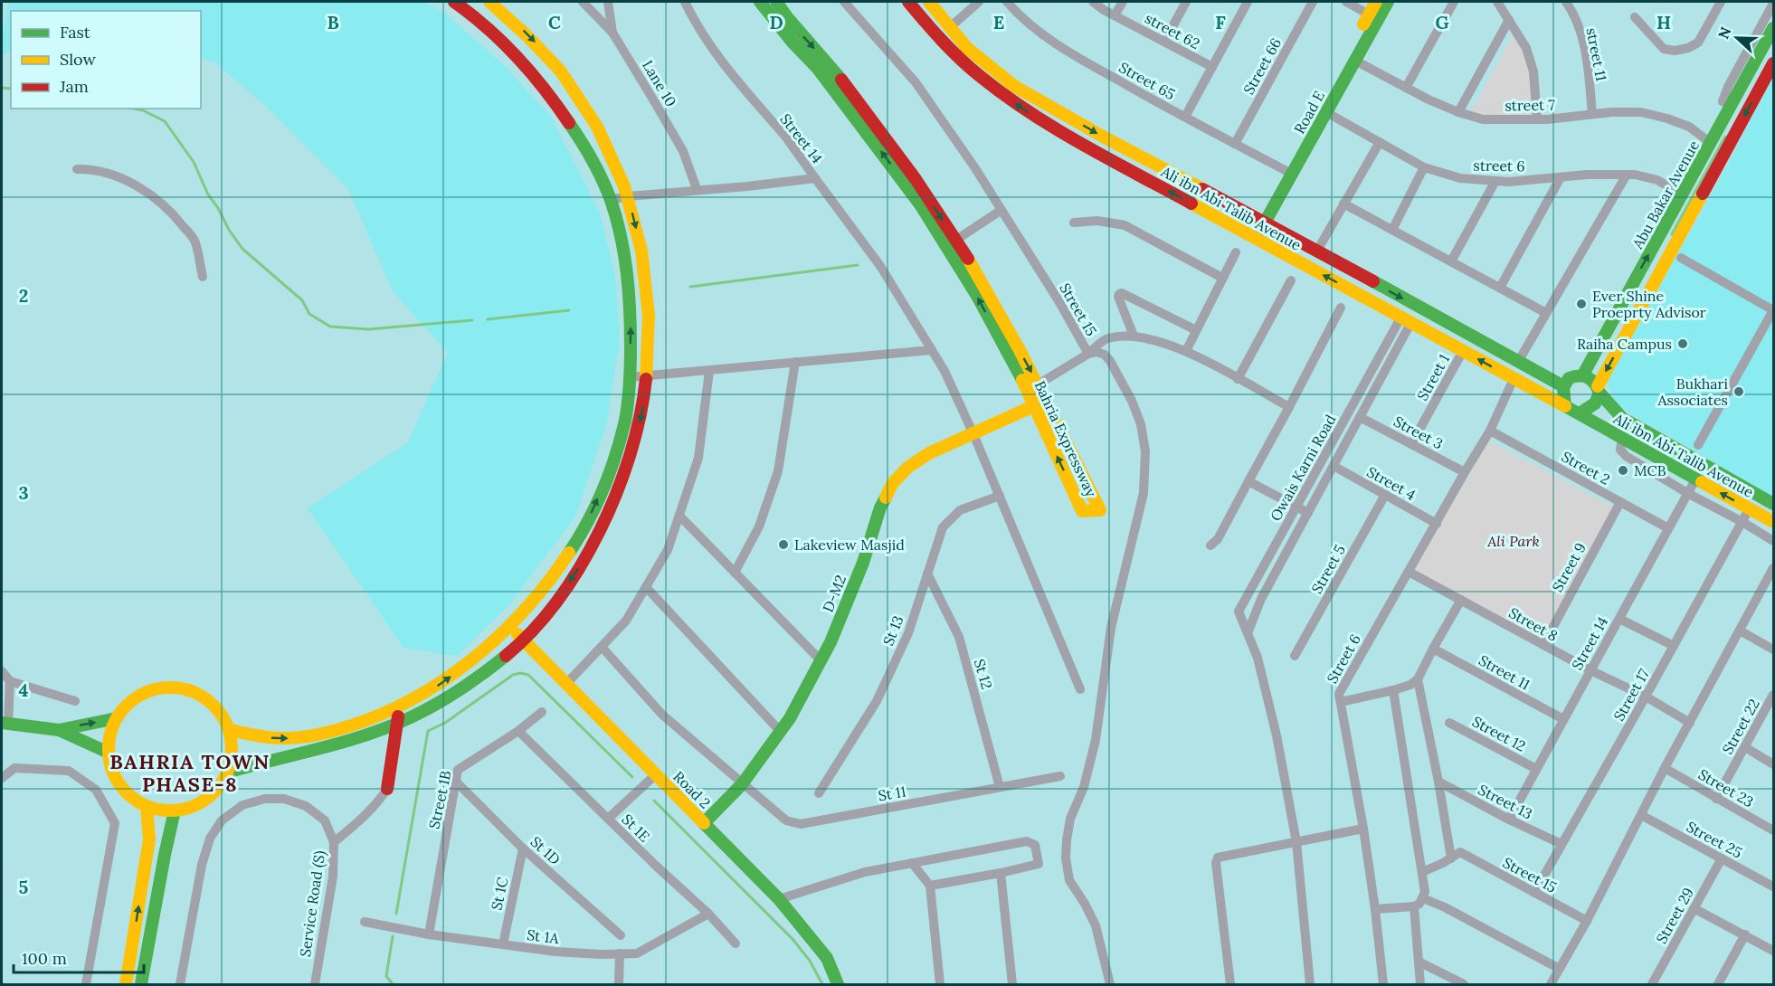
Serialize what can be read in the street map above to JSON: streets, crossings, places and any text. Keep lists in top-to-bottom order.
{
  "streets": {
    "main road": [
      "Road E",
      "Abu Bakar Avenue",
      "Ali ibn Abi Talib Avenue",
      "Bahria Expressway",
      "D-M2",
      "Road 2"
    ],
    "street": [
      "street 62",
      "street 11",
      "Street 66",
      "Street 65",
      "Lane 10",
      "street 7",
      "Street 14",
      "street 6",
      "Street 15",
      "Street 1",
      "Street 3",
      "Owais Karni Road",
      "Street 2",
      "Street 4",
      "Street 9",
      "Street 5",
      "Street 8",
      "St 13",
      "Street 6",
      "Street 11",
      "St 12",
      "Street 17",
      "Street 22",
      "Street 12",
      "Street 23",
      "St 11",
      "Street 1B",
      "Street 13",
      "St 1E",
      "Street 25",
      "St 1D",
      "St 1C",
      "Service Road (S)",
      "Street 29",
      "St 1A"
    ]
  },
  "crossings": [
    ["street 11", "street 7"],
    ["Street 66", "Street 65"],
    ["Street 65", "Road E"],
    ["Lane 10", "Street 14"],
    ["street 7", "Road E"],
    ["street 7", "Abu Bakar Avenue"],
    ["Road E", "street 6"],
    ["Road E", "Ali ibn Abi Talib Avenue"],
    ["Street 14", "Ali ibn Abi Talib Avenue"],
    ["Street 14", "Street 2"],
    ["Street 14", "Street 8"],
    ["Street 14", "Street 11"],
    ["Street 14", "Street 12"],
    ["Street 14", "Street 13"],
    ["street 6", "Abu Bakar Avenue"],
    ["Abu Bakar Avenue", "Ali ibn Abi Talib Avenue"],
    ["Ali ibn Abi Talib Avenue", "Street 1"],
    ["Ali ibn Abi Talib Avenue", "Owais Karni Road"],
    ["Ali ibn Abi Talib Avenue", "Street 6"],
    ["Ali ibn Abi Talib Avenue", "Street 17"],
    ["Street 15", "Street 17"],
    ["Street 1", "Street 3"],
    ["Street 3", "Owais Karni Road"],
    ["Street 3", "Street 6"],
    ["Bahria Expressway", "D-M2"],
    ["Owais Karni Road", "Street 4"],
    ["Street 2", "Street 9"],
    ["Street 2", "Street 6"],
    ["Street 4", "Street 5"],
    ["Street 4", "Street 6"],
    ["Street 9", "Street 8"],
    ["D-M2", "Road 2"],
    ["D-M2", "St 11"],
    ["Street 8", "Street 6"],
    ["Street 8", "Street 17"],
    ["St 13", "St 12"],
    ["St 12", "St 11"],
    ["Street 17", "Street 13"],
    ["Street 22", "Street 23"],
    ["Street 1B", "St 1E"],
    ["Street 1B", "St 1D"],
    ["Street 1B", "St 1A"],
    ["St 1E", "St 1A"],
    ["Street 25", "Street 29"],
    ["St 1D", "St 1C"],
    ["St 1C", "St 1A"]
  ],
  "districts": ["BAHRIA TOWN PHASE-8"],
  "parks": ["Ali Park"],
  "places": [
    "Ever Shine Proeprty Advisor",
    "Raiha Campus",
    "Bukhari Associates",
    "MCB",
    "Lakeview Masjid"
  ],
  "legend": ["Fast", "Slow", "Jam"],
  "scale_bar": "100 m",
  "north": "left",
  "grid": {
    "columns": [
      "B",
      "C",
      "D",
      "E",
      "F",
      "G",
      "H"
    ],
    "rows": [
      "2",
      "3",
      "4",
      "5"
    ]
  }
}
